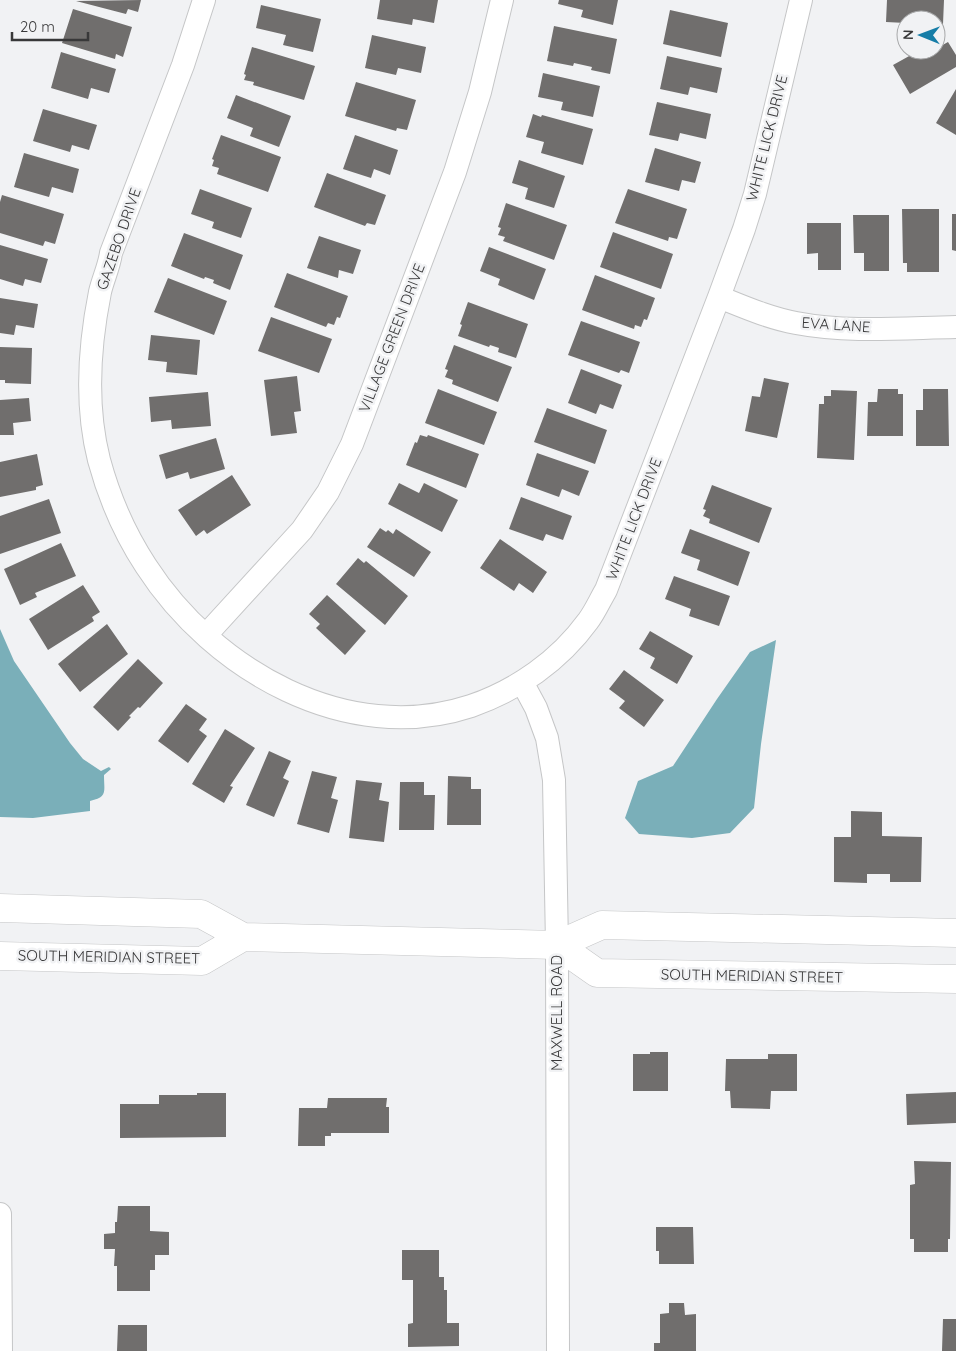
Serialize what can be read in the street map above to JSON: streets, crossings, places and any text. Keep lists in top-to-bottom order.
{
  "streets": {
    "main road": ["SOUTH MERIDIAN STREET"],
    "street": [
      "WHITE LICK DRIVE",
      "GAZEBO DRIVE",
      "EVA LANE",
      "VILLAGE GREEN DRIVE",
      "MAXWELL ROAD"
    ]
  },
  "crossings": [
    ["WHITE LICK DRIVE", "GAZEBO DRIVE"],
    ["WHITE LICK DRIVE", "EVA LANE"],
    ["WHITE LICK DRIVE", "VILLAGE GREEN DRIVE"],
    ["WHITE LICK DRIVE", "MAXWELL ROAD"],
    ["GAZEBO DRIVE", "VILLAGE GREEN DRIVE"],
    ["SOUTH MERIDIAN STREET", "MAXWELL ROAD"]
  ],
  "scale_bar": "20 m",
  "north": "left"
}
